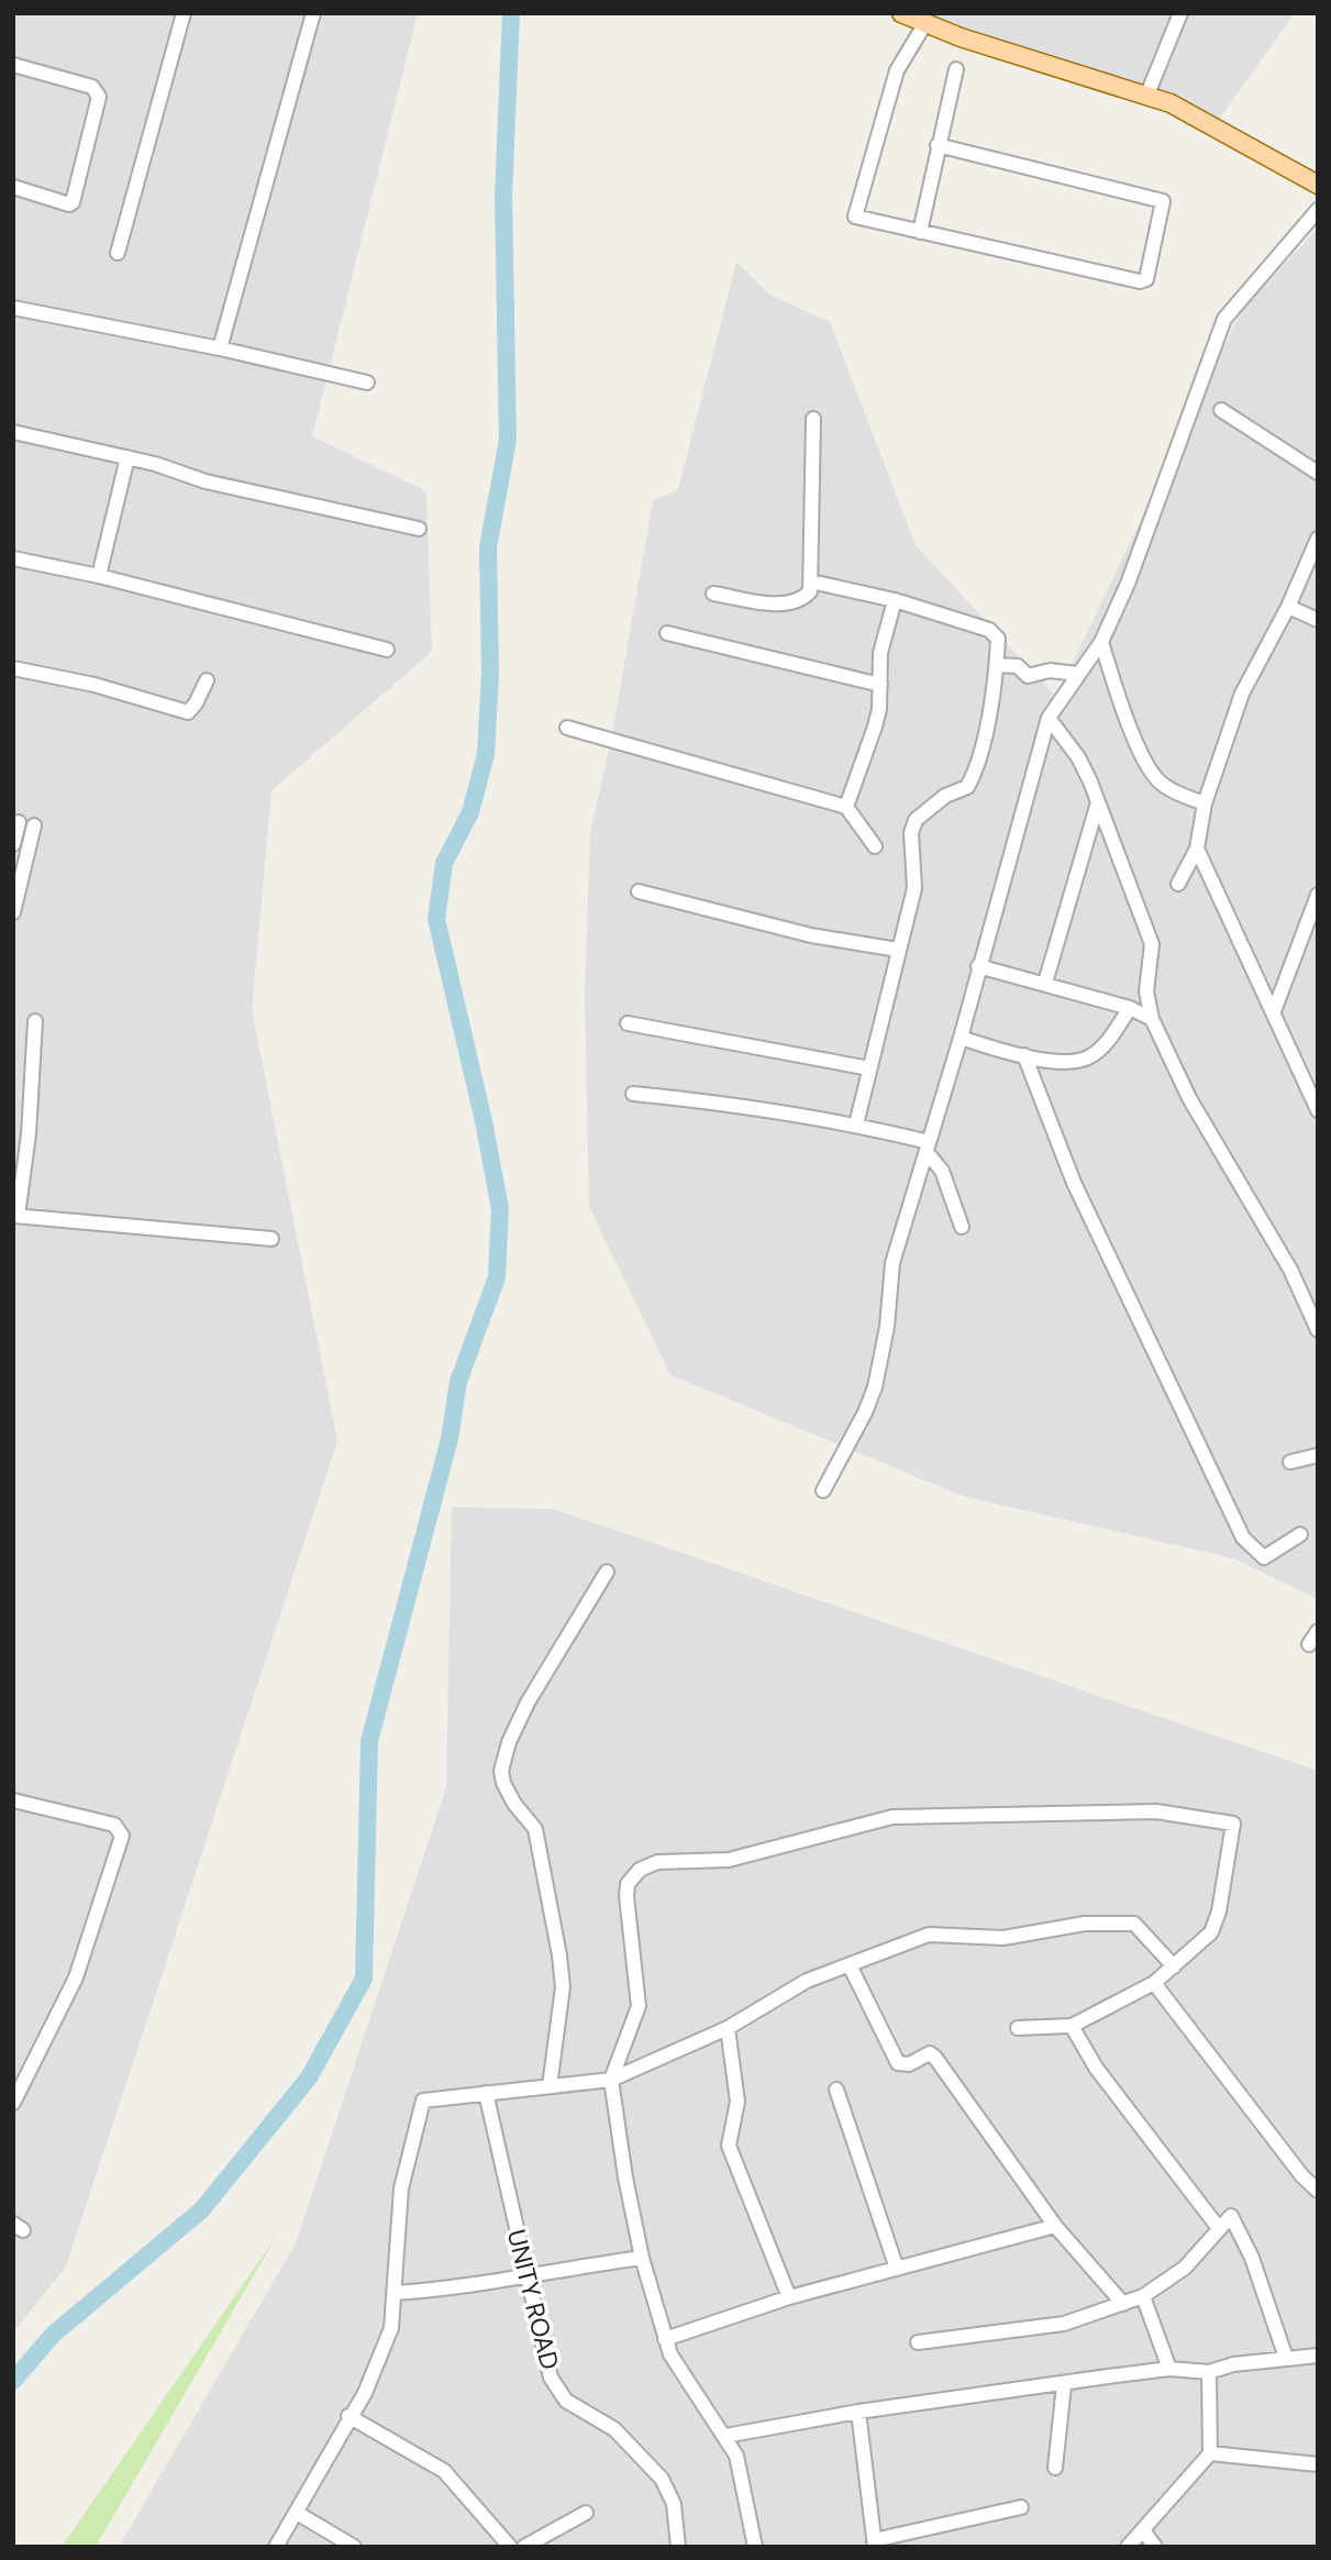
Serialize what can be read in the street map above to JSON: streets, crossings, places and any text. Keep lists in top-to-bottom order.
{
  "streets": {
    "street": ["UNITY ROAD"]
  }
}
